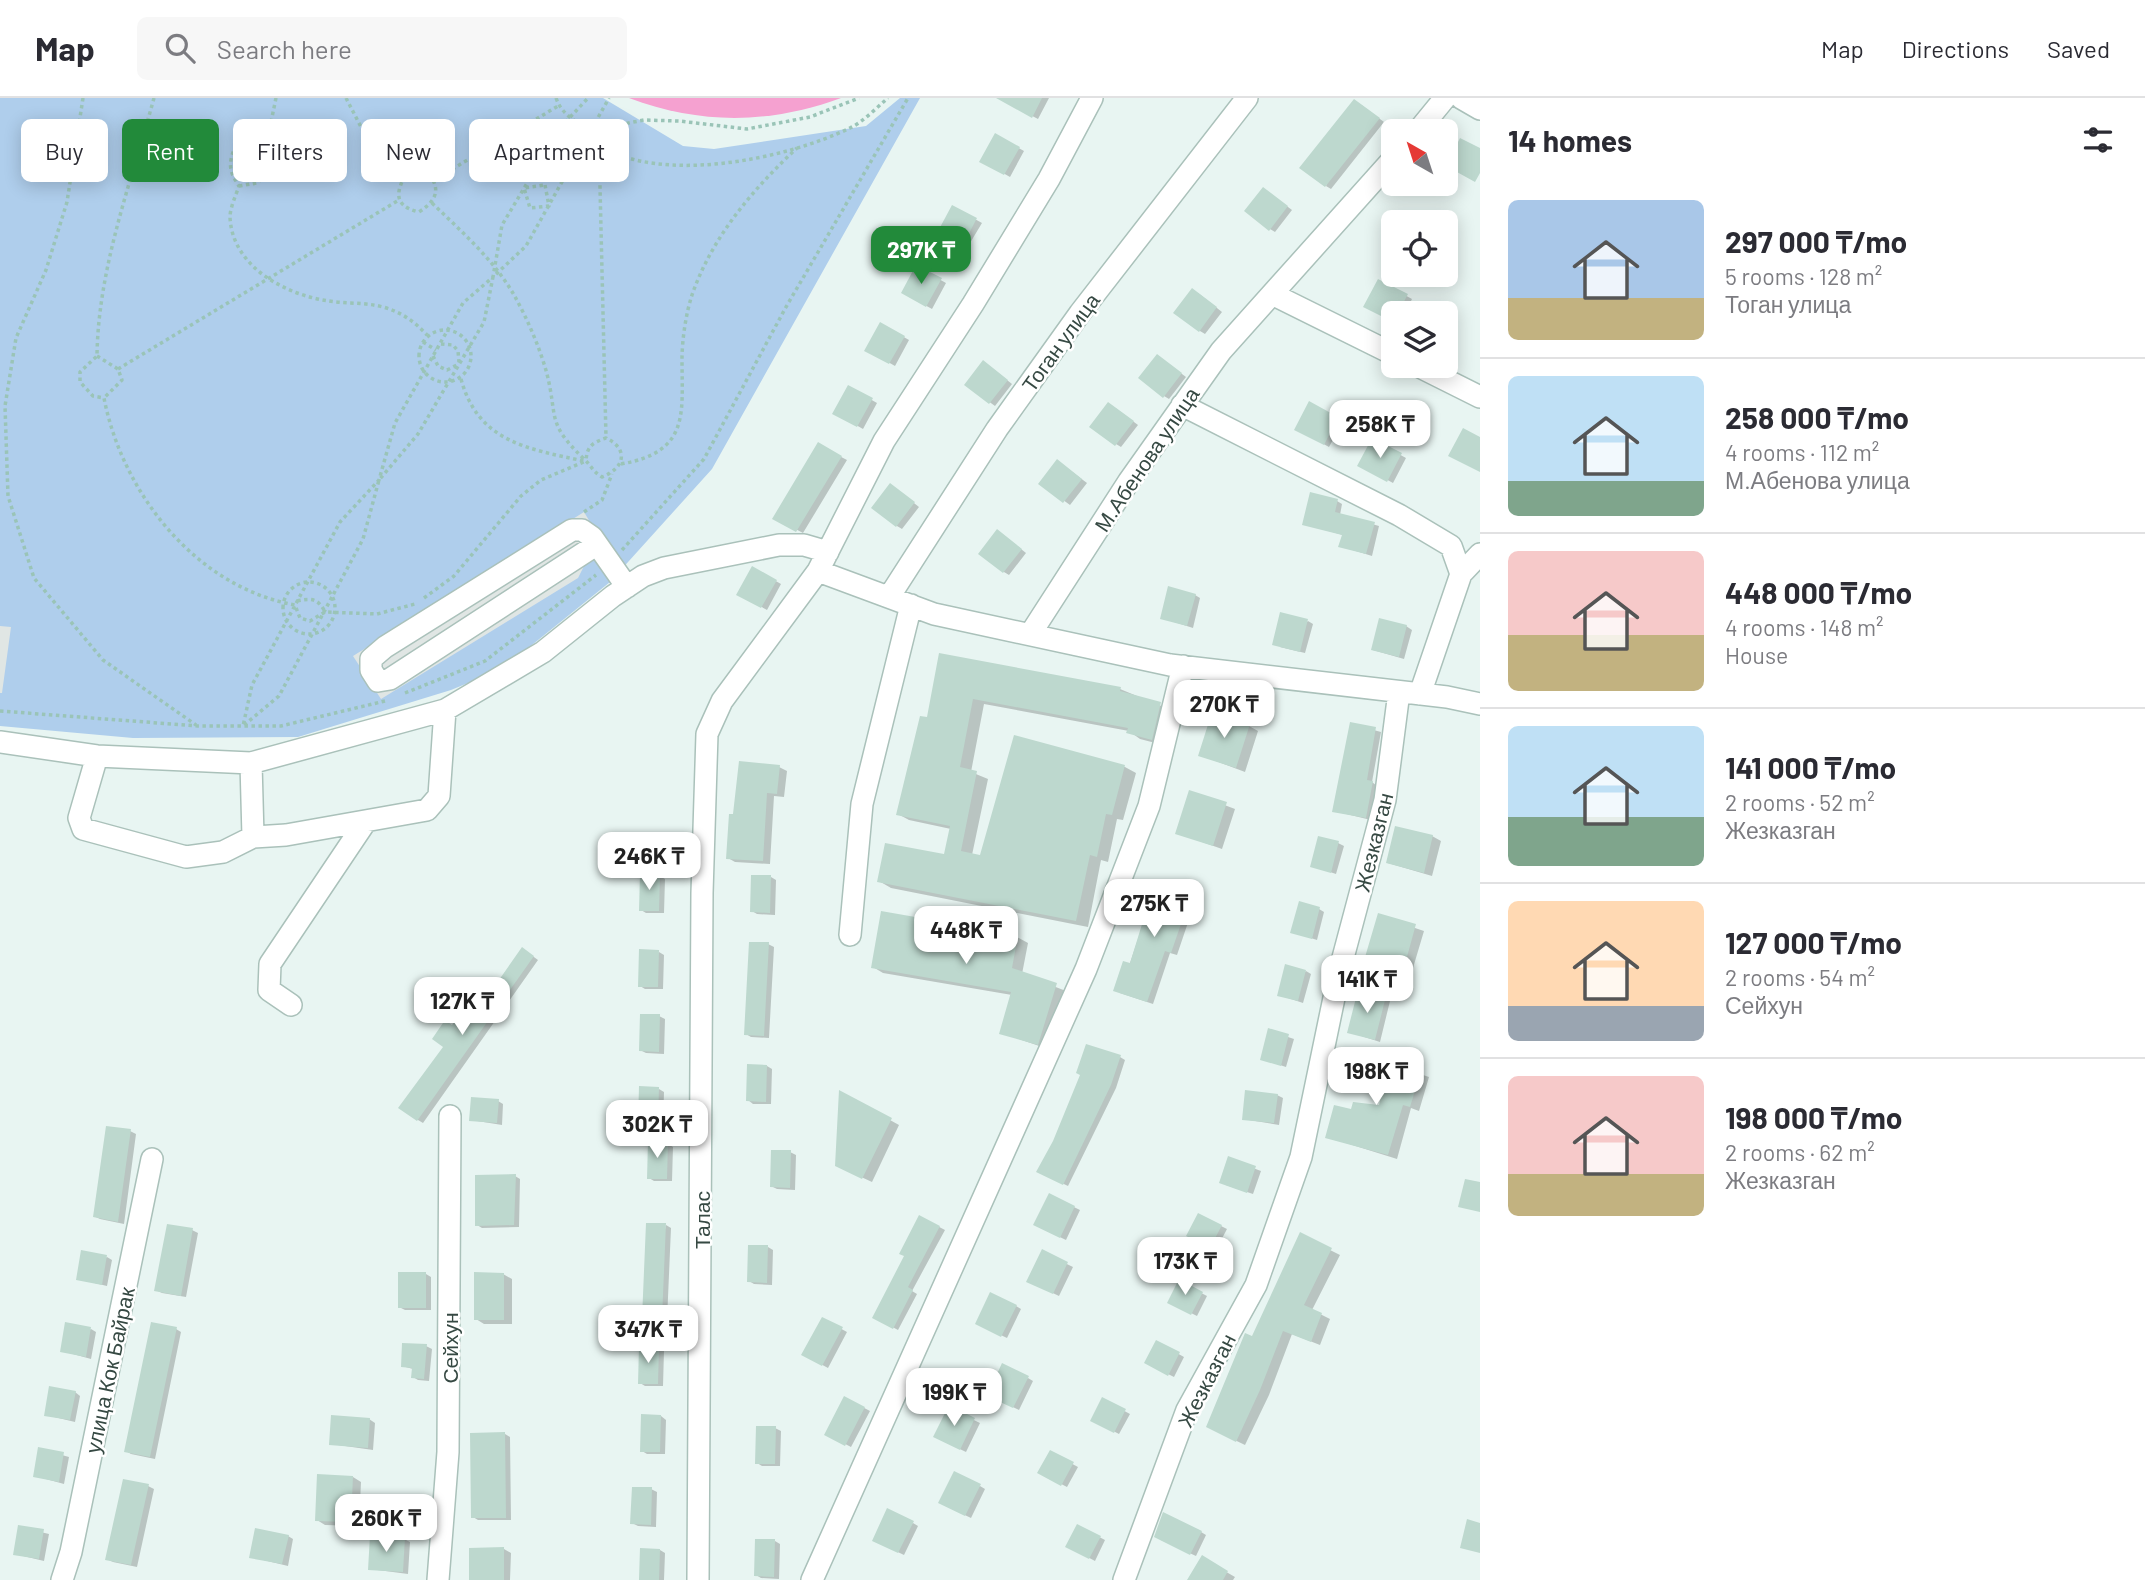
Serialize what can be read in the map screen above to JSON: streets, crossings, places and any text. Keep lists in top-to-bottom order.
{
  "streets": {
    "street": [
      "Тоган улица",
      "М.Абенова улица",
      "Жезказган",
      "Талас",
      "Сейхун",
      "улица Кок Байрак"
    ]
  },
  "north": "top left",
  "page": {
    "header": "Map",
    "search": "Search here",
    "nav": ["Map", "Directions", "Saved"],
    "heading": "14 homes",
    "chip": [
      "Buy",
      "Rent",
      "Filters",
      "New",
      "Apartment"
    ],
    "list": [
      {
        "name": "297 000 ₸/mo",
        "note": "5 rooms · 128 m² · Тоган улица"
      },
      {
        "name": "258 000 ₸/mo",
        "note": "4 rooms · 112 m² · М.Абенова улица"
      },
      {
        "name": "448 000 ₸/mo",
        "note": "4 rooms · 148 m² · House"
      },
      {
        "name": "141 000 ₸/mo",
        "note": "2 rooms · 52 m² · Жезказган"
      },
      {
        "name": "127 000 ₸/mo",
        "note": "2 rooms · 54 m² · Сейхун"
      },
      {
        "name": "198 000 ₸/mo",
        "note": "2 rooms · 62 m² · Жезказган"
      }
    ],
    "price": [
      "297K ₸",
      "258K ₸",
      "270K ₸",
      "246K ₸",
      "275K ₸",
      "448K ₸",
      "141K ₸",
      "127K ₸",
      "198K ₸",
      "302K ₸",
      "173K ₸",
      "347K ₸",
      "199K ₸",
      "260K ₸"
    ]
  }
}
